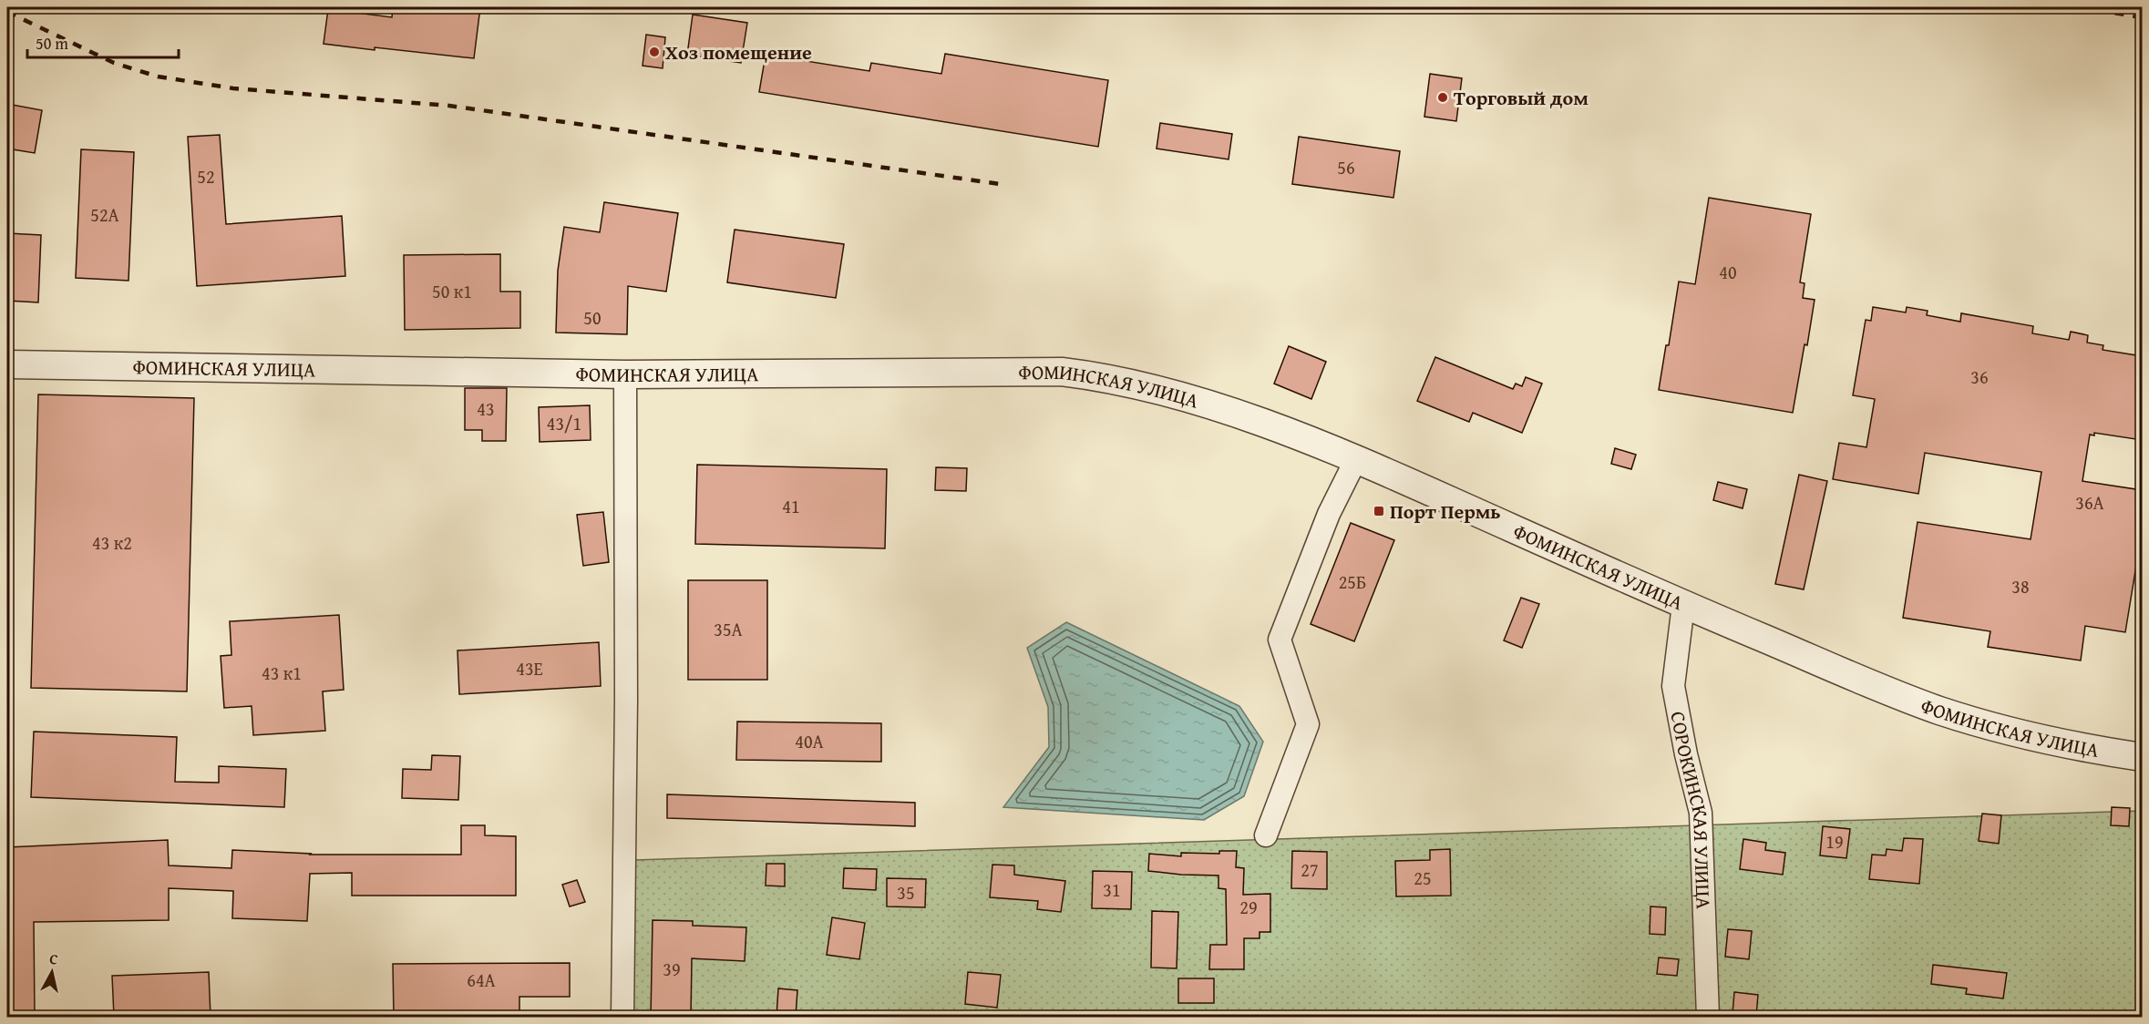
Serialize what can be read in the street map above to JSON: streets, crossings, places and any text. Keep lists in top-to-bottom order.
{
  "streets": {
    "street": ["ФОМИНСКАЯ УЛИЦА", "СОРОКИНСКАЯ УЛИЦА"]
  },
  "crossings": [
    ["ФОМИНСКАЯ УЛИЦА", "СОРОКИНСКАЯ УЛИЦА"]
  ],
  "places": {
    "other": ["Хоз помещение", "Торговый дом"],
    "transit": ["Порт Пермь"]
  },
  "house_numbers": [
    "56",
    "52",
    "52А",
    "40",
    "50 к1",
    "50",
    "36",
    "43",
    "43/1",
    "36А",
    "41",
    "43 к2",
    "25Б",
    "38",
    "35А",
    "43Е",
    "43 к1",
    "40А",
    "19",
    "27",
    "25",
    "31",
    "35",
    "29",
    "39",
    "64А"
  ],
  "scale_bar": "50 m",
  "north": "top"
}
